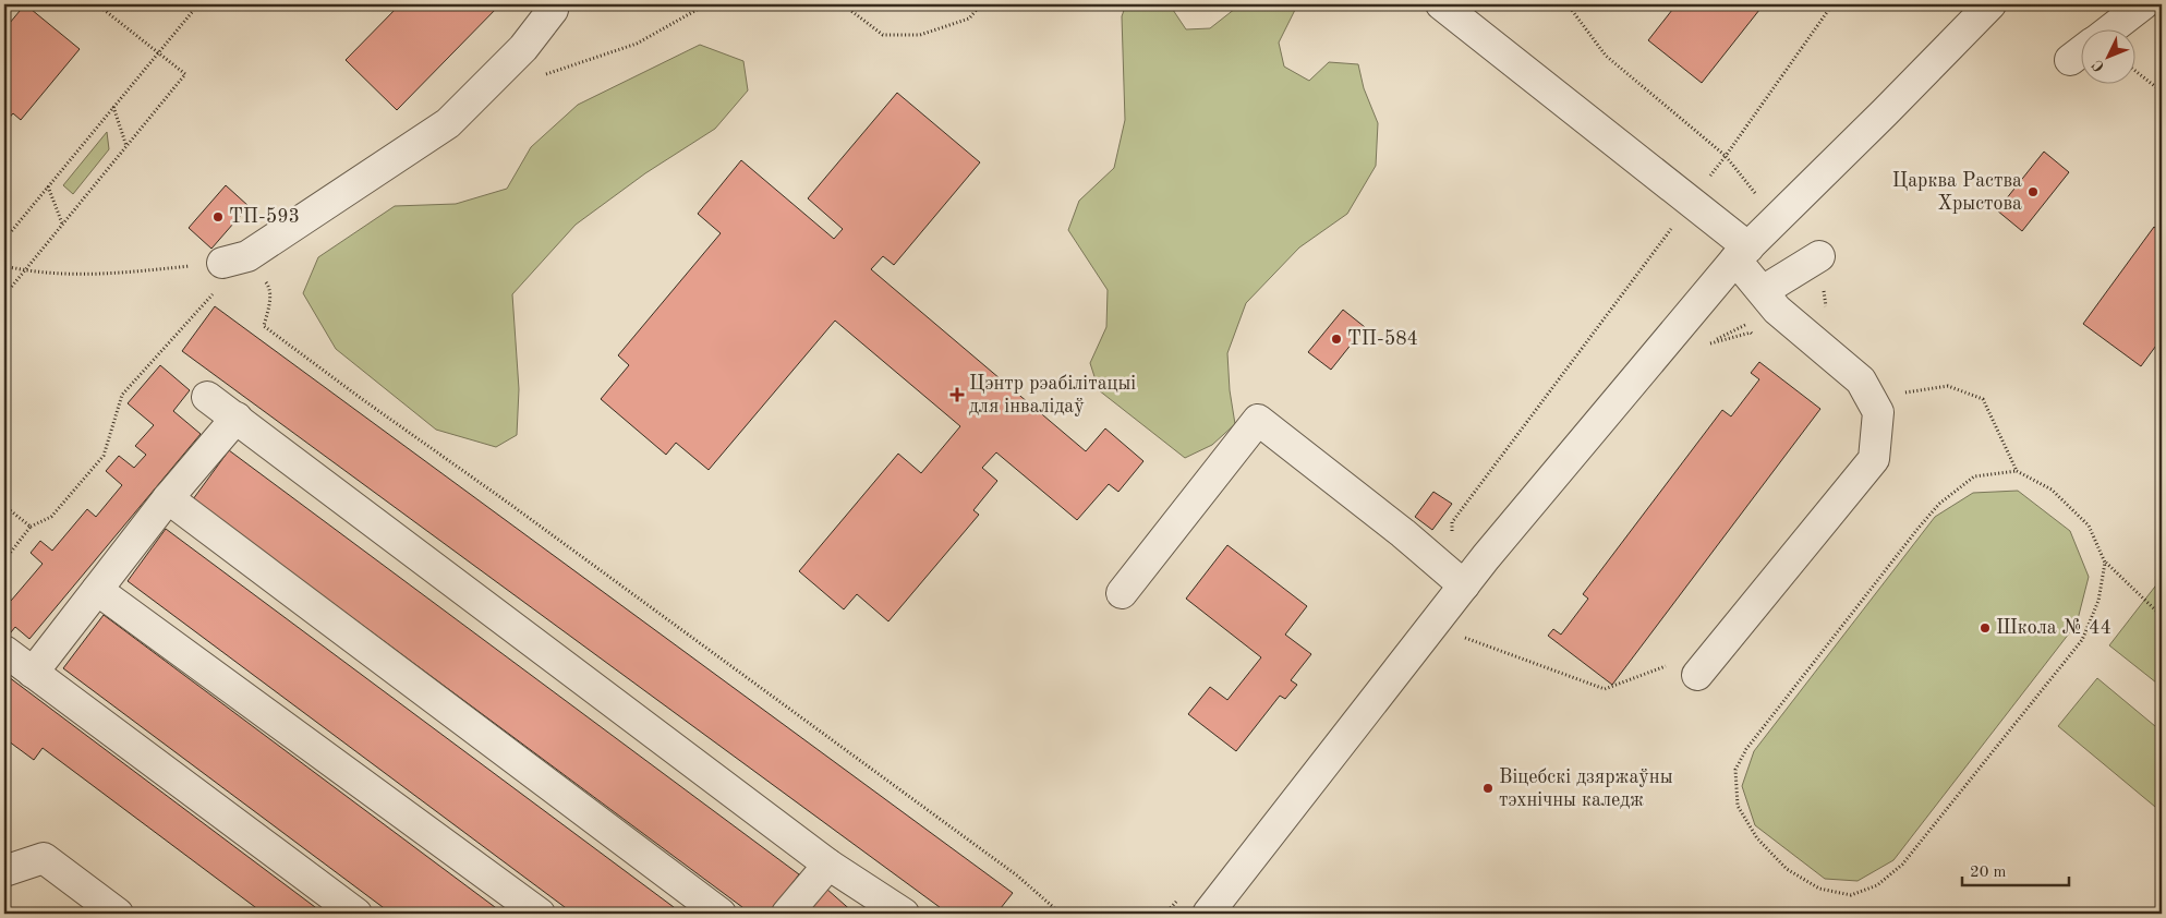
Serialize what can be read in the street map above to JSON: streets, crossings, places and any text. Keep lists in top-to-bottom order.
{
  "places": {
    "other": [
      "Царква Раства Хрыстова",
      "ТП-593",
      "ТП-584",
      "Школа № 44",
      "Віцебскі дзяржаўны тэхнічны каледж"
    ],
    "health": ["Цэнтр рэабілітацыі для інвалідаў"]
  },
  "scale_bar": "20 m",
  "north": "bottom left"
}
